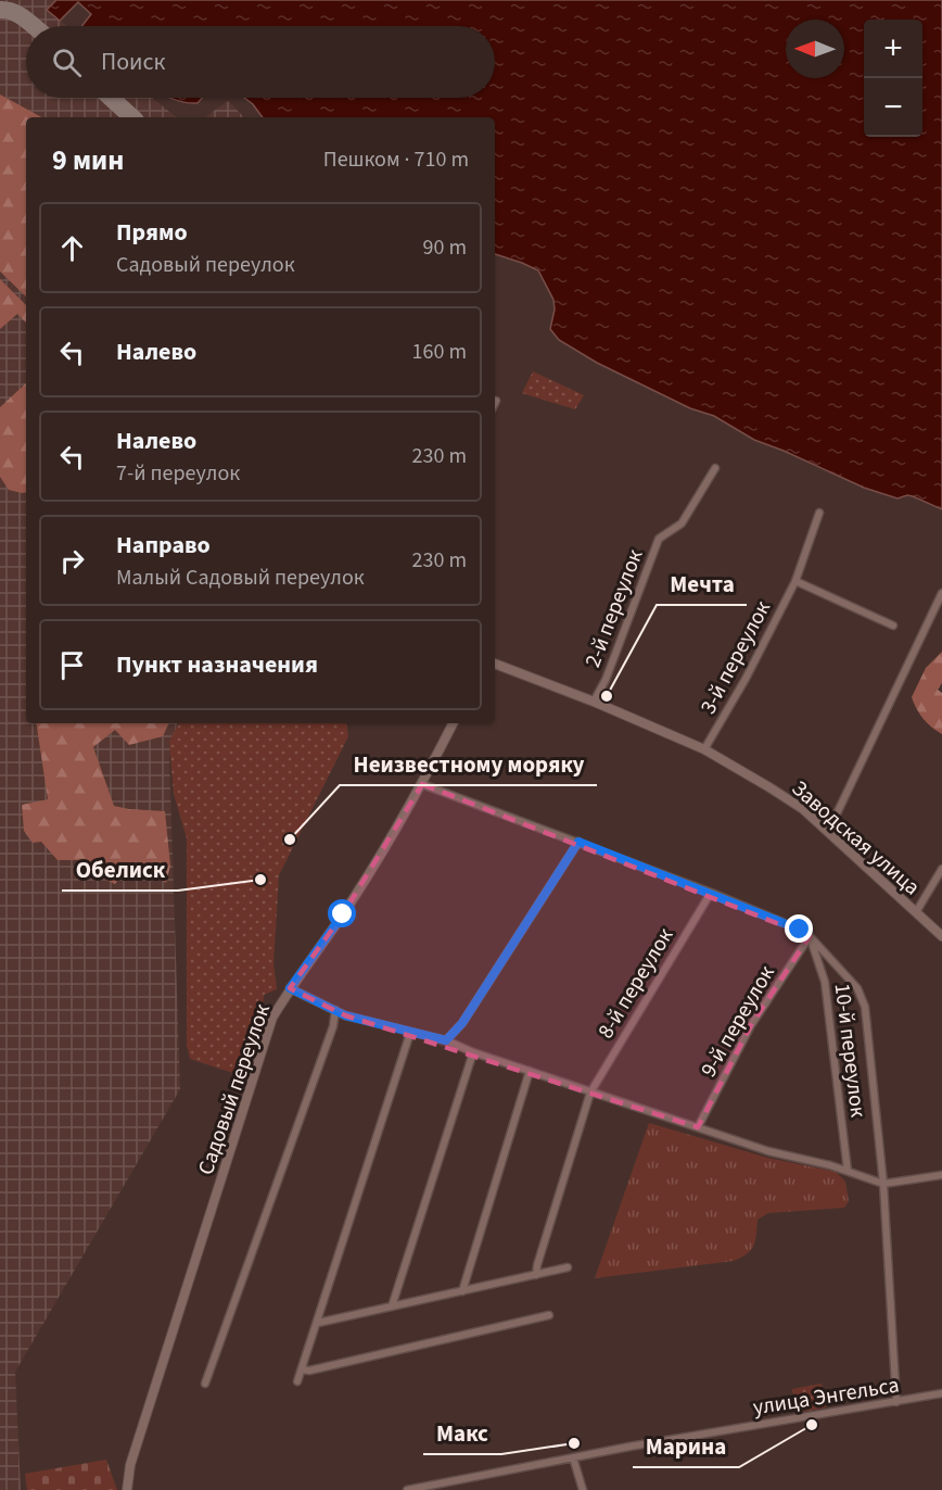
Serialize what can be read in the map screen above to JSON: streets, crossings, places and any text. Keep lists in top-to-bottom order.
{
  "streets": {
    "street": [
      "2-й переулок",
      "3-й переулок",
      "Заводская улица",
      "8-й переулок",
      "9-й переулок",
      "10-й переулок",
      "Садовый переулок",
      "улица Энгельса"
    ]
  },
  "crossings": [
    ["2-й переулок", "Заводская улица"],
    ["3-й переулок", "Заводская улица"],
    ["9-й переулок", "10-й переулок"]
  ],
  "places": [
    "Мечта",
    "Неизвестному моряку",
    "Обелиск",
    "Марина",
    "Макс"
  ],
  "north": "left",
  "page": {
    "map_buttons": ["+", "−"],
    "search": "Поиск",
    "heading": ["9 мин", "Пешком · 710 m"],
    "list": [
      ["Прямо", "Садовый переулок", "90 m"],
      ["Налево", "160 m"],
      ["Налево", "7-й переулок", "230 m"],
      ["Направо", "Малый Садовый переулок", "230 m"],
      "Пункт назначения"
    ]
  }
}
